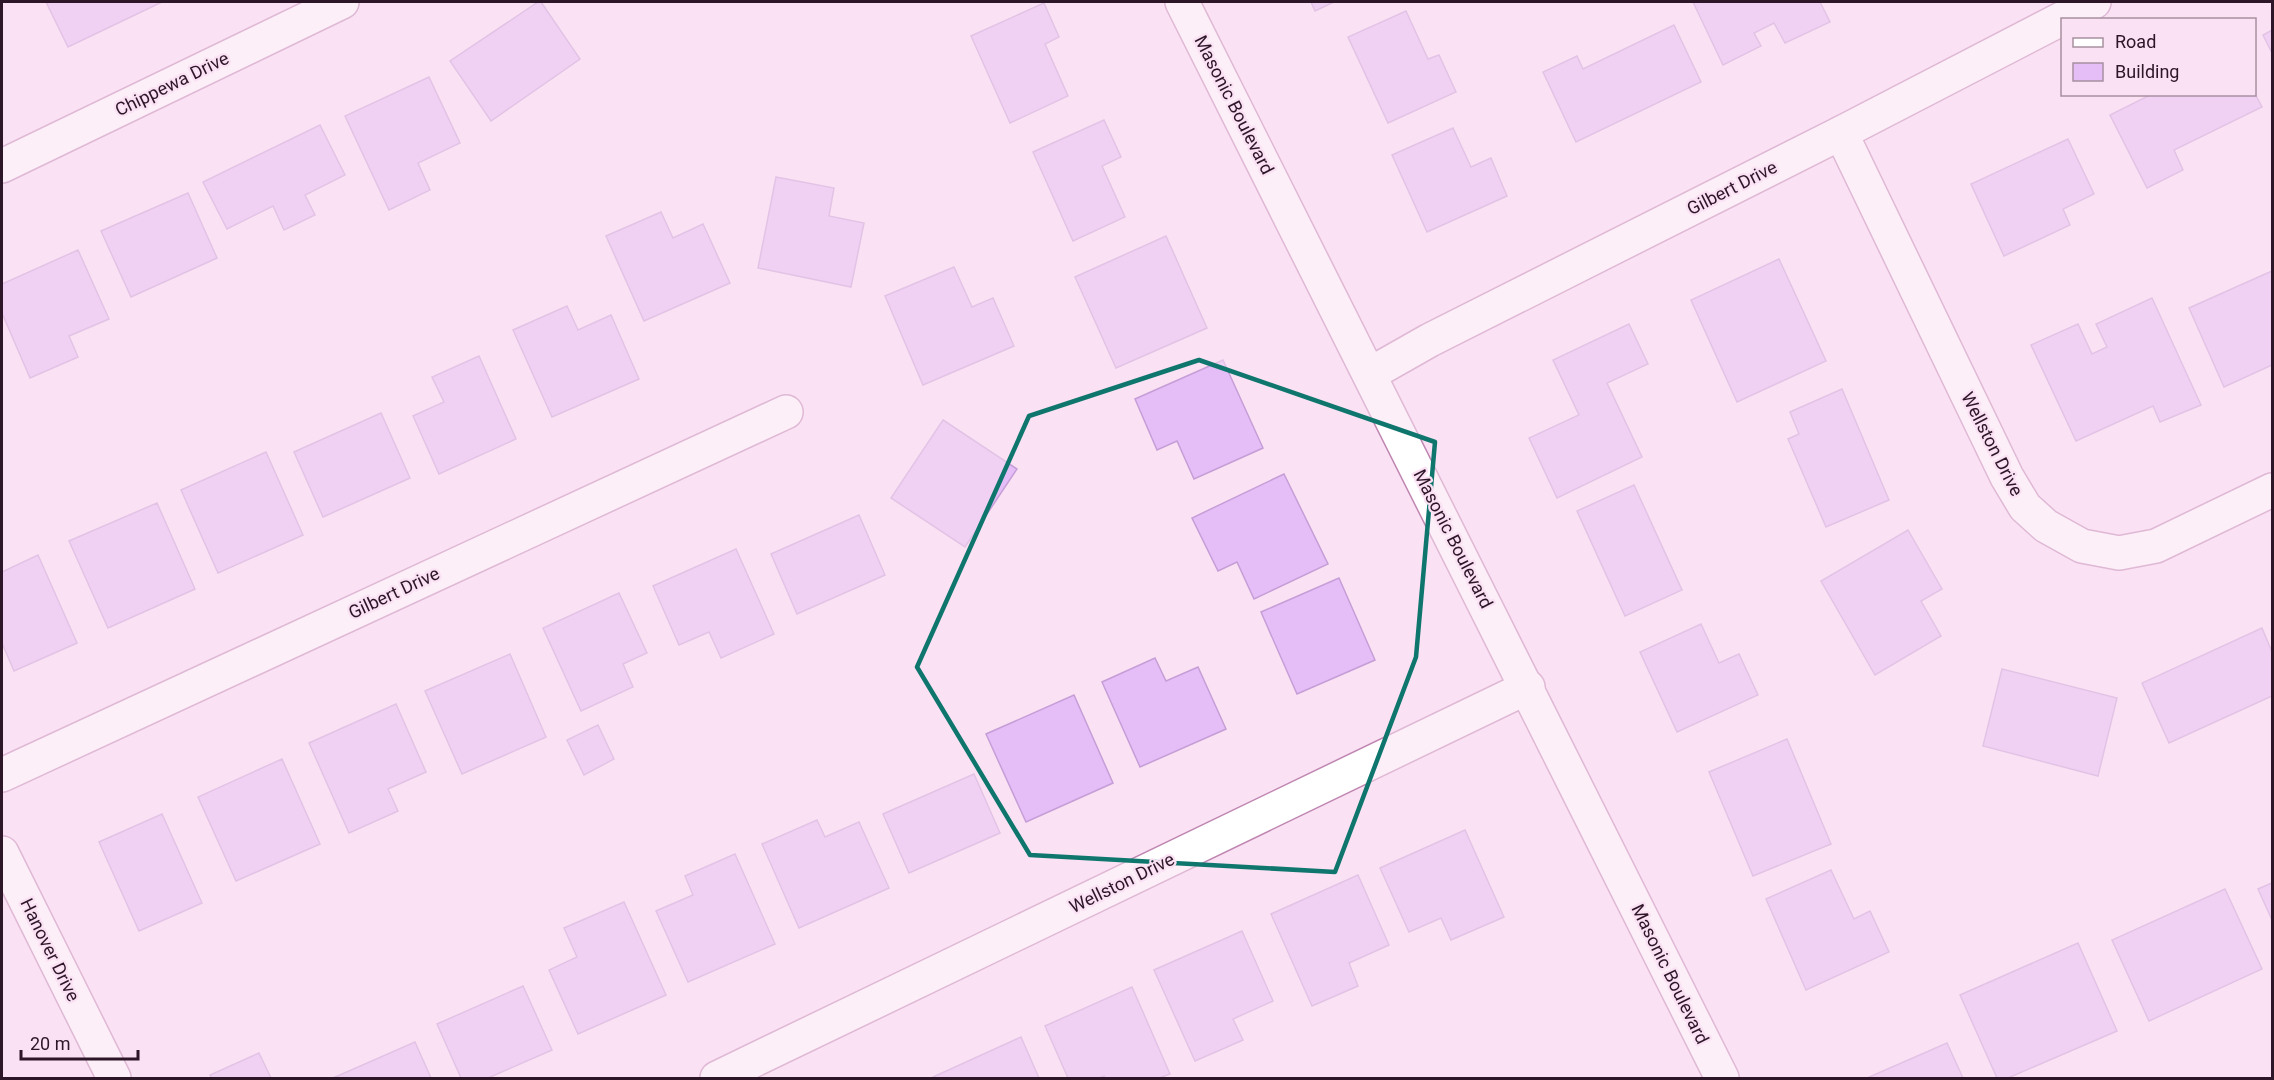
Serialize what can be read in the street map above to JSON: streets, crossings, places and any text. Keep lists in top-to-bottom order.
{
  "streets": {
    "street": [
      "Chippewa Drive",
      "Masonic Boulevard",
      "Gilbert Drive",
      "Wellston Drive",
      "Hanover Drive"
    ]
  },
  "crossings": [
    ["Masonic Boulevard", "Gilbert Drive"],
    ["Masonic Boulevard", "Wellston Drive"],
    ["Gilbert Drive", "Wellston Drive"]
  ],
  "legend": ["Road", "Building"],
  "scale_bar": "20 m"
}
